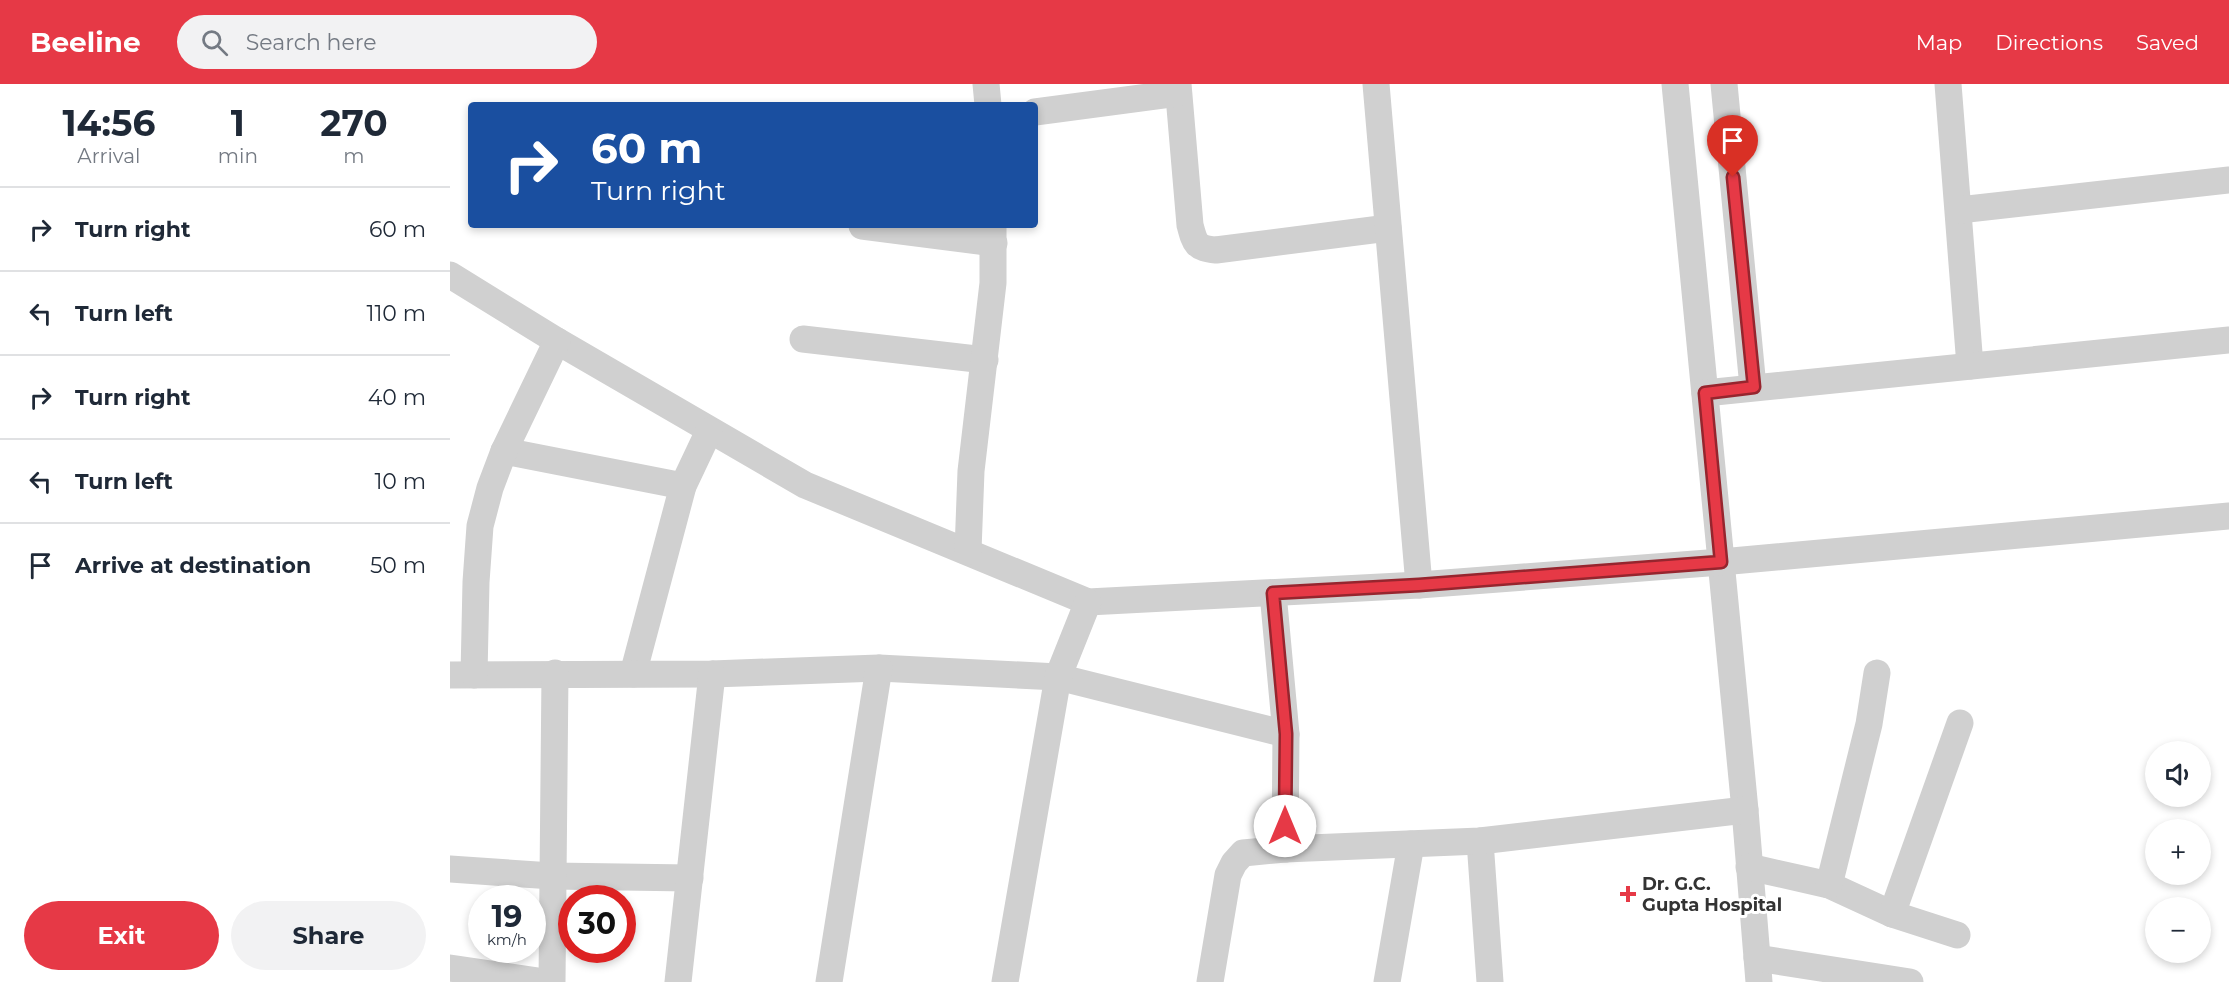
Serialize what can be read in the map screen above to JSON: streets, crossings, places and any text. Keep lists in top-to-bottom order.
{
  "places": {
    "health": ["Dr. G.C. Gupta Hospital"]
  },
  "page": {
    "header": "Beeline",
    "search": "Search here",
    "nav": ["Map", "Directions", "Saved"],
    "eta": [
      "14:56",
      "Arrival",
      "1",
      "min",
      "270",
      "m"
    ],
    "turn": ["60 m", "Turn right"],
    "list": [
      {
        "name": "Turn right",
        "value": "60 m"
      },
      {
        "name": "Turn left",
        "value": "110 m"
      },
      {
        "name": "Turn right",
        "value": "40 m"
      },
      {
        "name": "Turn left",
        "value": "10 m"
      },
      {
        "name": "Arrive at destination",
        "value": "50 m"
      }
    ],
    "map_buttons": ["+", "−"],
    "speed": "19 km/h",
    "limit": "30",
    "buttons": ["Exit", "Share"]
  }
}
